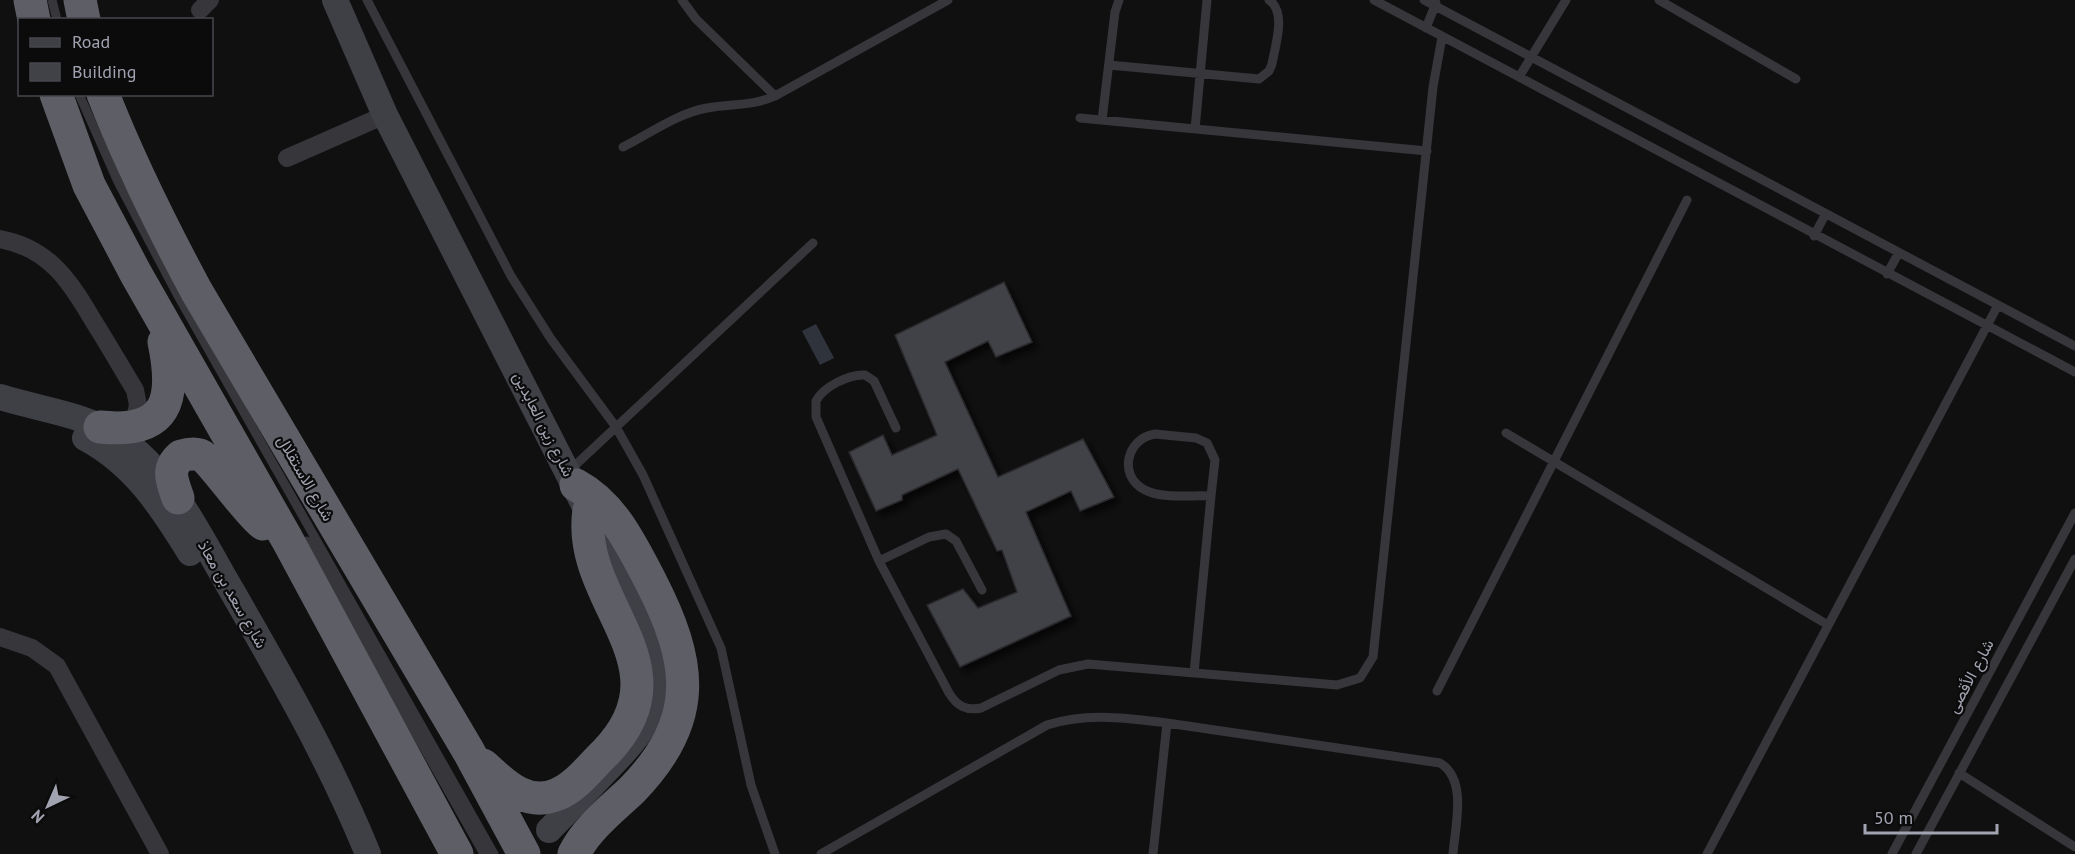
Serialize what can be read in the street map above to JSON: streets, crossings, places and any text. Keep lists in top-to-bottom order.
{
  "streets": {
    "highway": ["شارع الاستقلال"],
    "street": ["شارع زين العابدين", "شارع سعد بن معاذ"],
    "lane": ["شارع الأقصى"]
  },
  "legend": ["Road", "Building"],
  "scale_bar": "50 m",
  "north": "bottom left"
}
